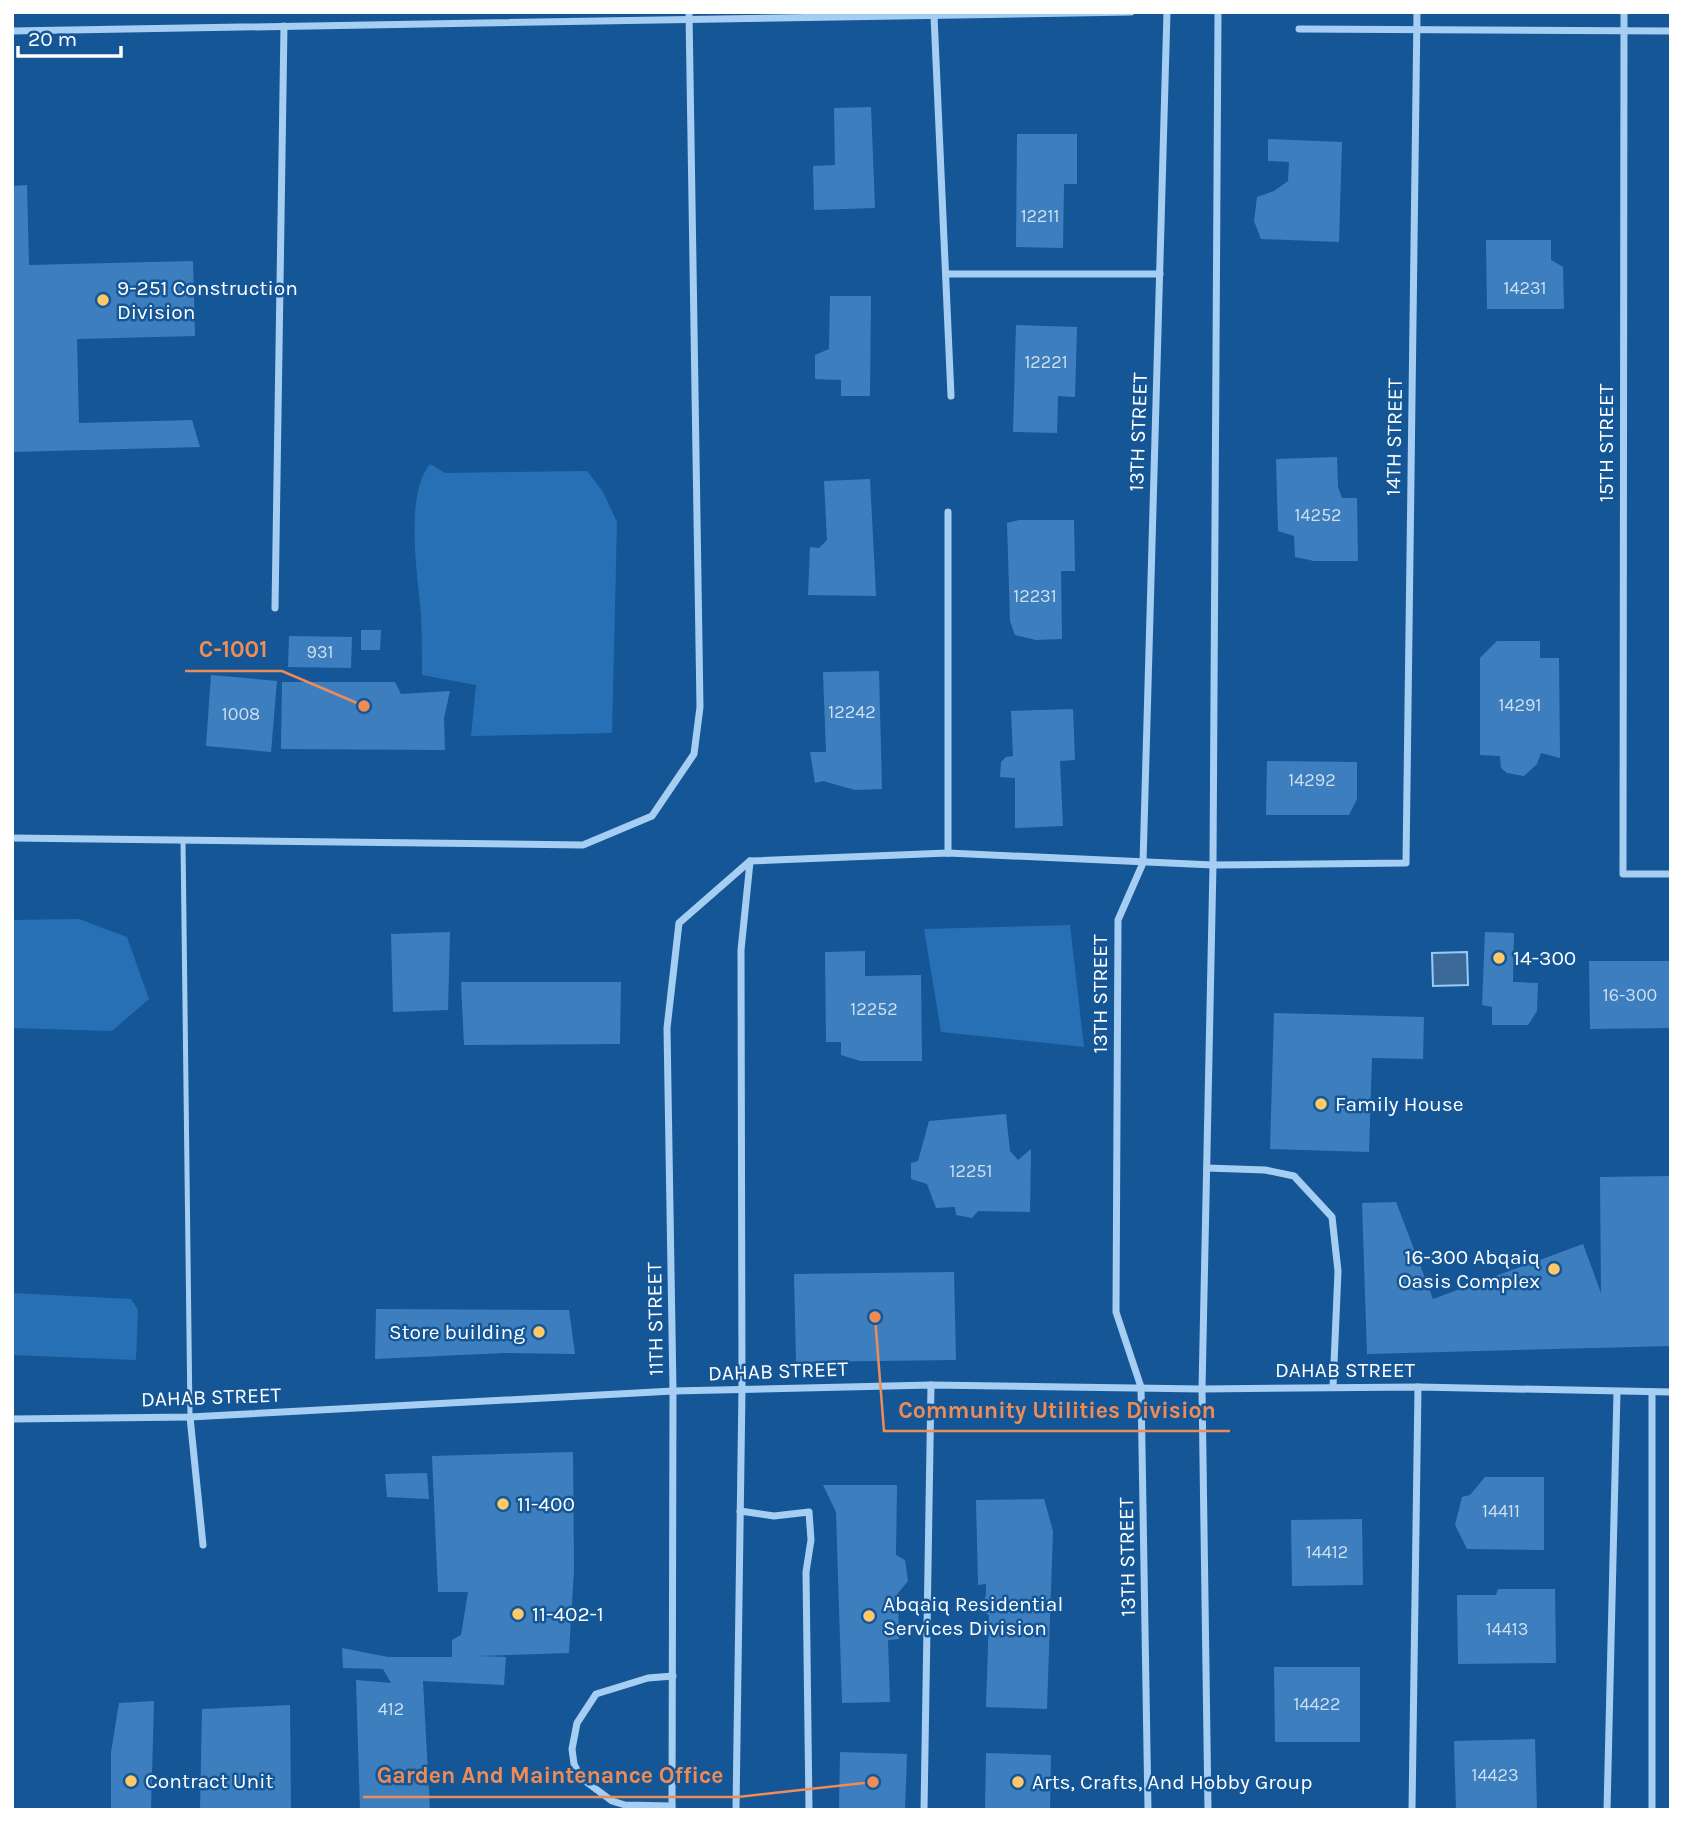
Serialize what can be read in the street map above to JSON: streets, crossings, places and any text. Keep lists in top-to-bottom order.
{
  "streets": {
    "street": [
      "13TH STREET",
      "14TH STREET",
      "15TH STREET",
      "11TH STREET",
      "DAHAB STREET"
    ]
  },
  "crossings": [
    ["13TH STREET", "DAHAB STREET"],
    ["11TH STREET", "DAHAB STREET"]
  ],
  "places": [
    "9-251 Construction Division",
    "C-1001",
    "14-300",
    "Family House",
    "16-300 Abqaiq Oasis Complex",
    "Community Utilities Division",
    "Store building",
    "11-400",
    "11-402-1",
    "Abqaiq Residential Services Division",
    "Contract Unit",
    "Garden And Maintenance Office",
    "Arts, Crafts, And Hobby Group"
  ],
  "house_numbers": [
    "12211",
    "14231",
    "12221",
    "14252",
    "12231",
    "931",
    "14291",
    "12242",
    "1008",
    "14292",
    "16-300",
    "12252",
    "12251",
    "14411",
    "14412",
    "14413",
    "14422",
    "412",
    "14423"
  ],
  "scale_bar": "20 m"
}
